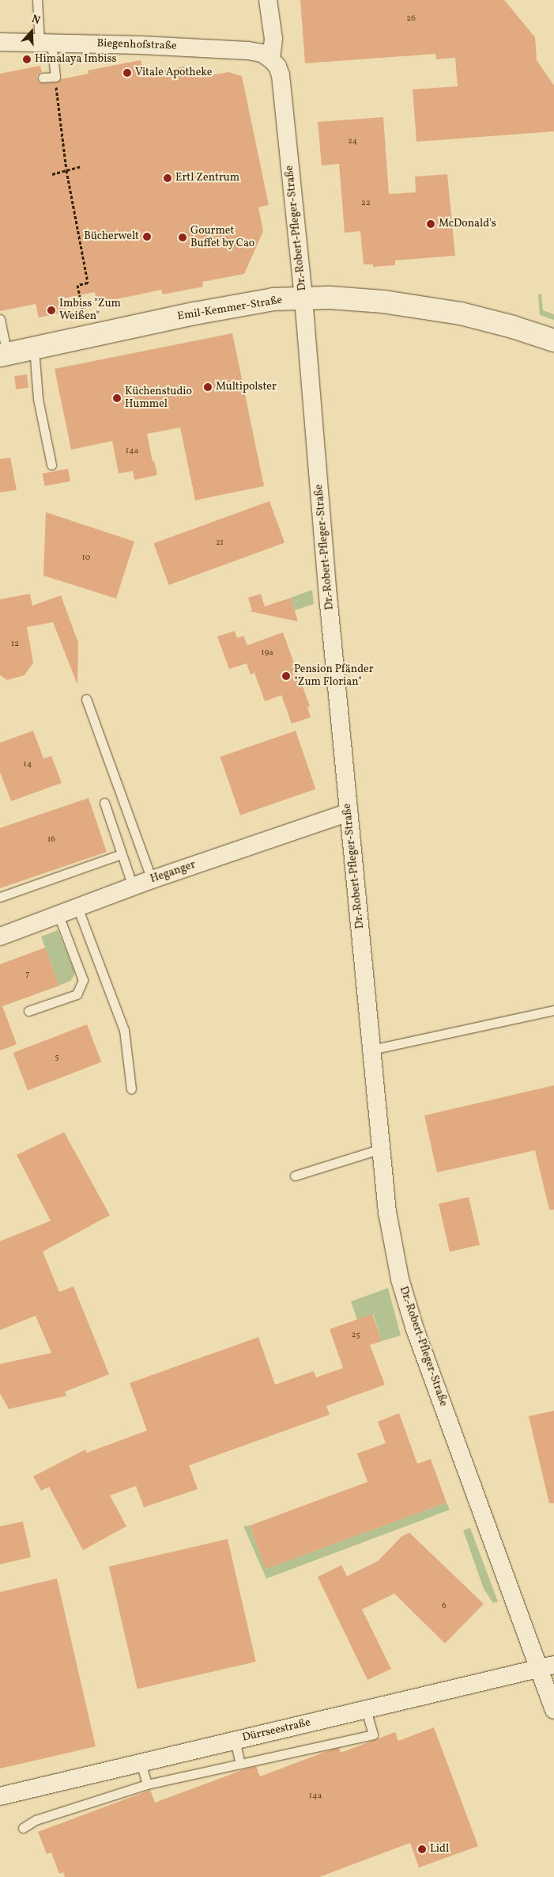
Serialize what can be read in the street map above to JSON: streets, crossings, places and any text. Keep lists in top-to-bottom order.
{
  "streets": {
    "street": [
      "Biegenhofstraße",
      "Dr.-Robert-Pfleger-Straße",
      "Emil-Kemmer-Straße",
      "Heganger",
      "Dürrseestraße"
    ]
  },
  "crossings": [
    ["Biegenhofstraße", "Dr.-Robert-Pfleger-Straße"],
    ["Dr.-Robert-Pfleger-Straße", "Emil-Kemmer-Straße"],
    ["Dr.-Robert-Pfleger-Straße", "Heganger"],
    ["Dr.-Robert-Pfleger-Straße", "Dürrseestraße"]
  ],
  "places": [
    "Himalaya Imbiss",
    "Vitale Apotheke",
    "Ertl Zentrum",
    "McDonald's",
    "Bücherwelt",
    "Gourmet Buffet by Cao",
    "Imbiss \"Zum Weißen\"",
    "Multipolster",
    "Küchenstudio Hummel",
    "Pension Pfänder \"Zum Florian\"",
    "Lidl"
  ],
  "house_numbers": [
    "26",
    "24",
    "22",
    "14a",
    "21",
    "10",
    "12",
    "19a",
    "14",
    "16",
    "7",
    "5",
    "25",
    "6",
    "14a"
  ],
  "north": "top"
}
